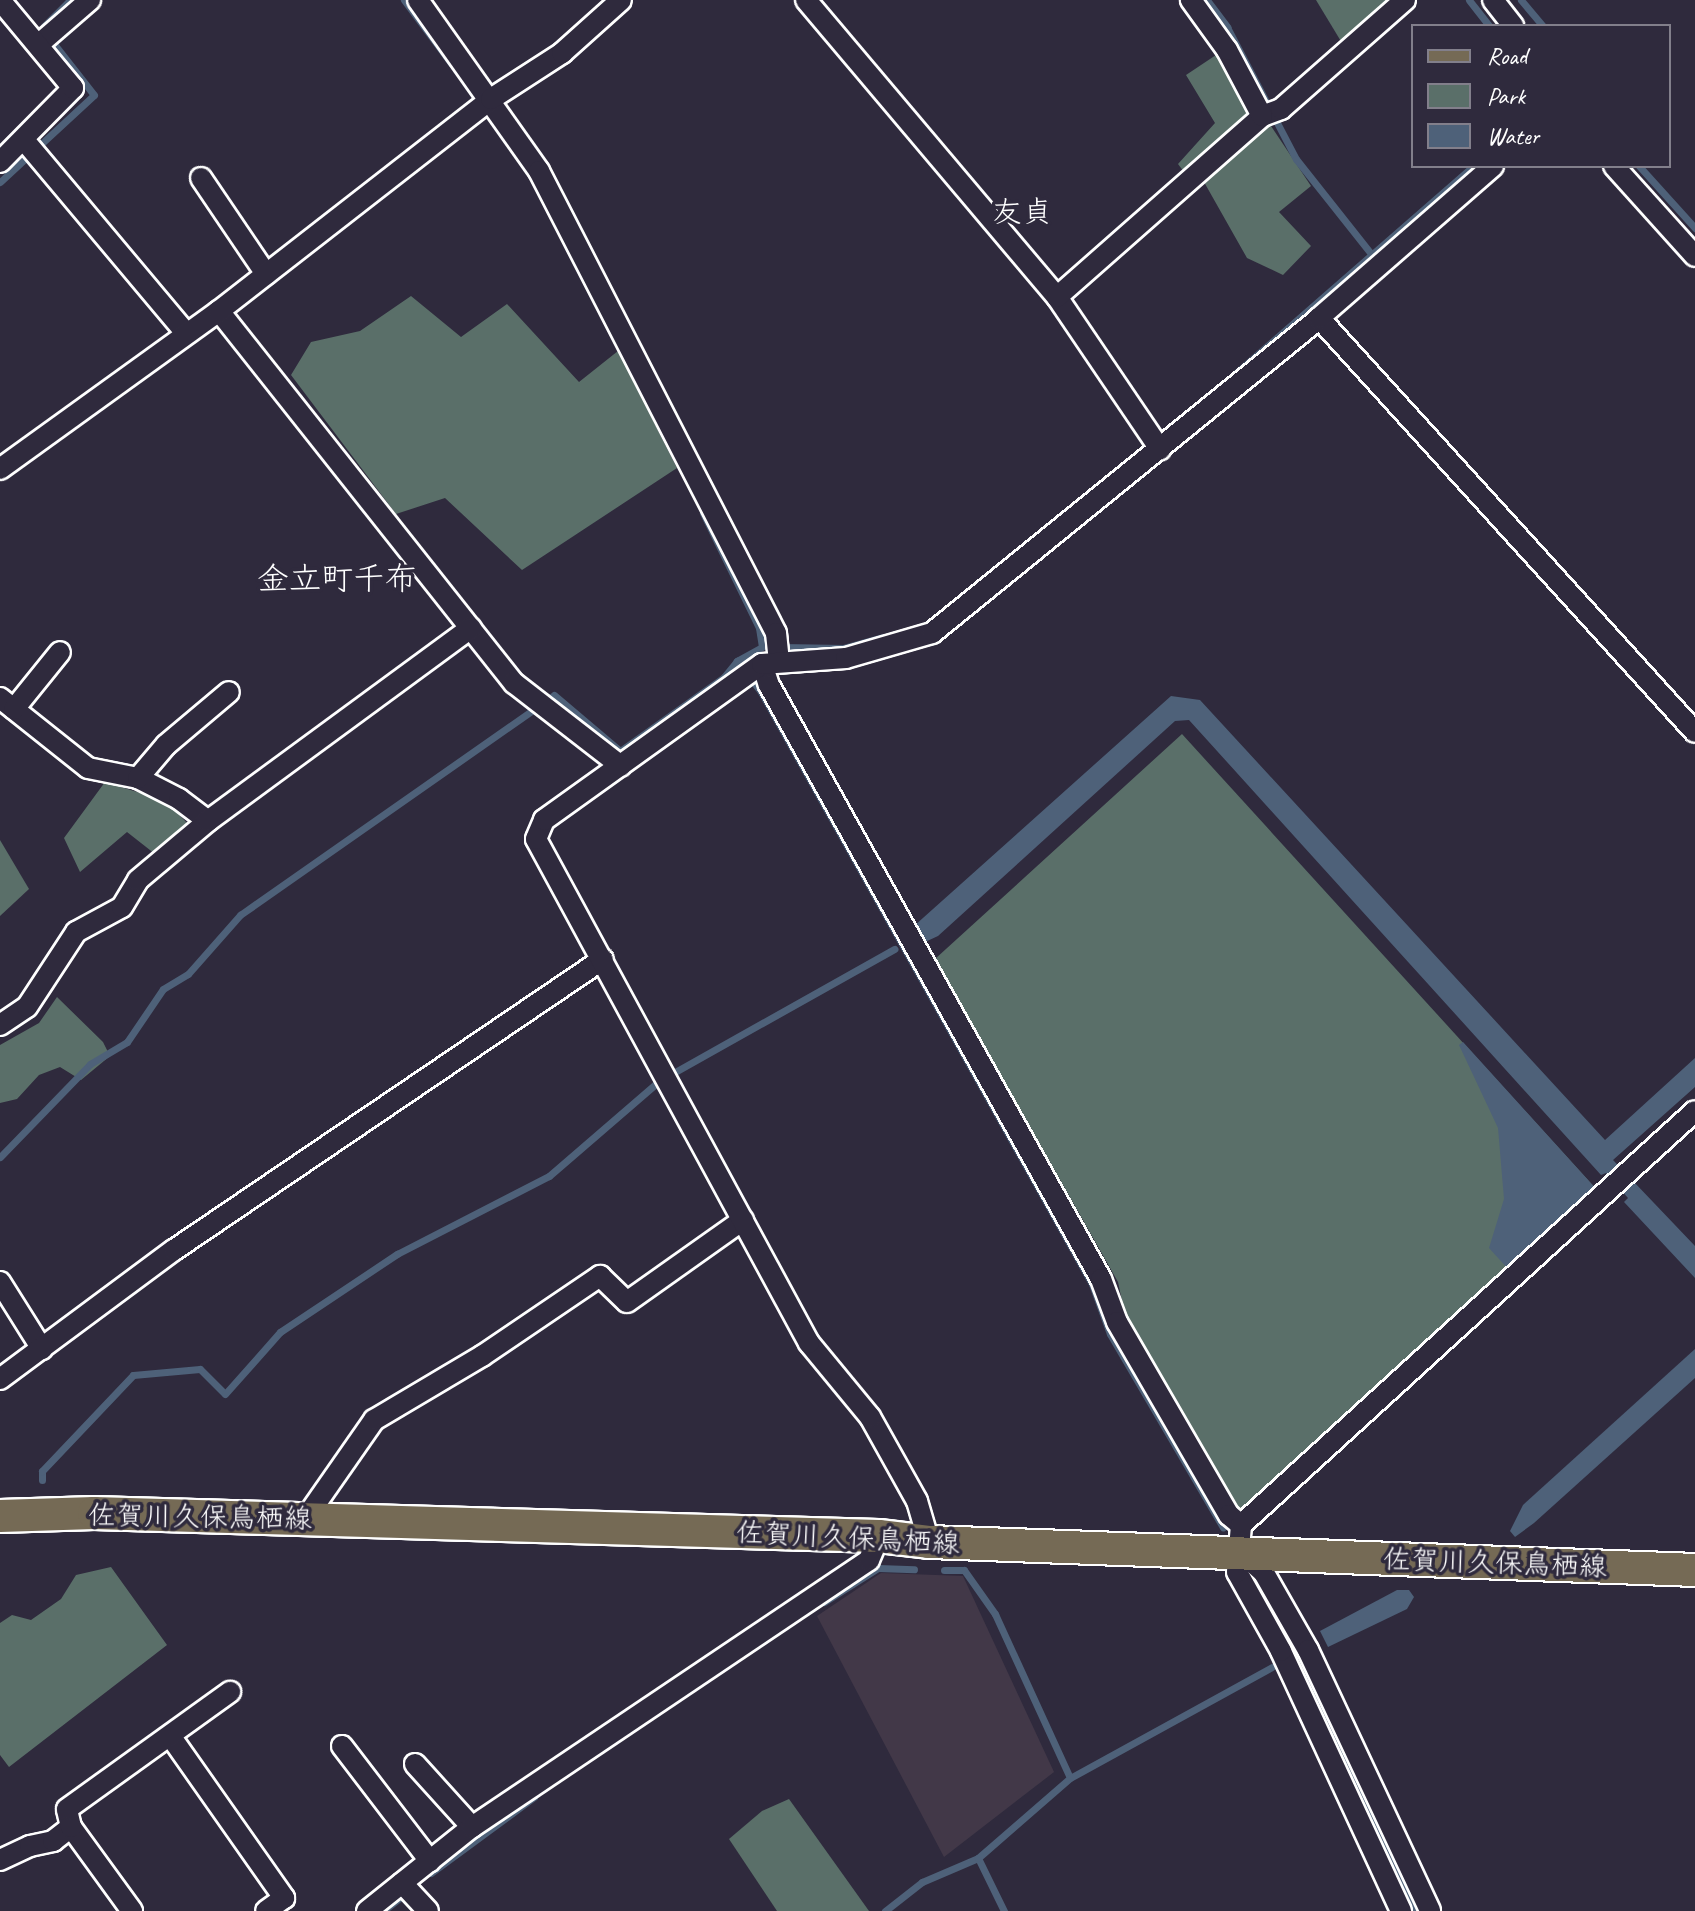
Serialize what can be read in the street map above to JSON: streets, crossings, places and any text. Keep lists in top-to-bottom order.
{
  "streets": {
    "main road": ["佐賀川久保鳥栖線"]
  },
  "districts": ["友貞", "金立町千布"],
  "legend": ["Road", "Park", "Water"]
}
